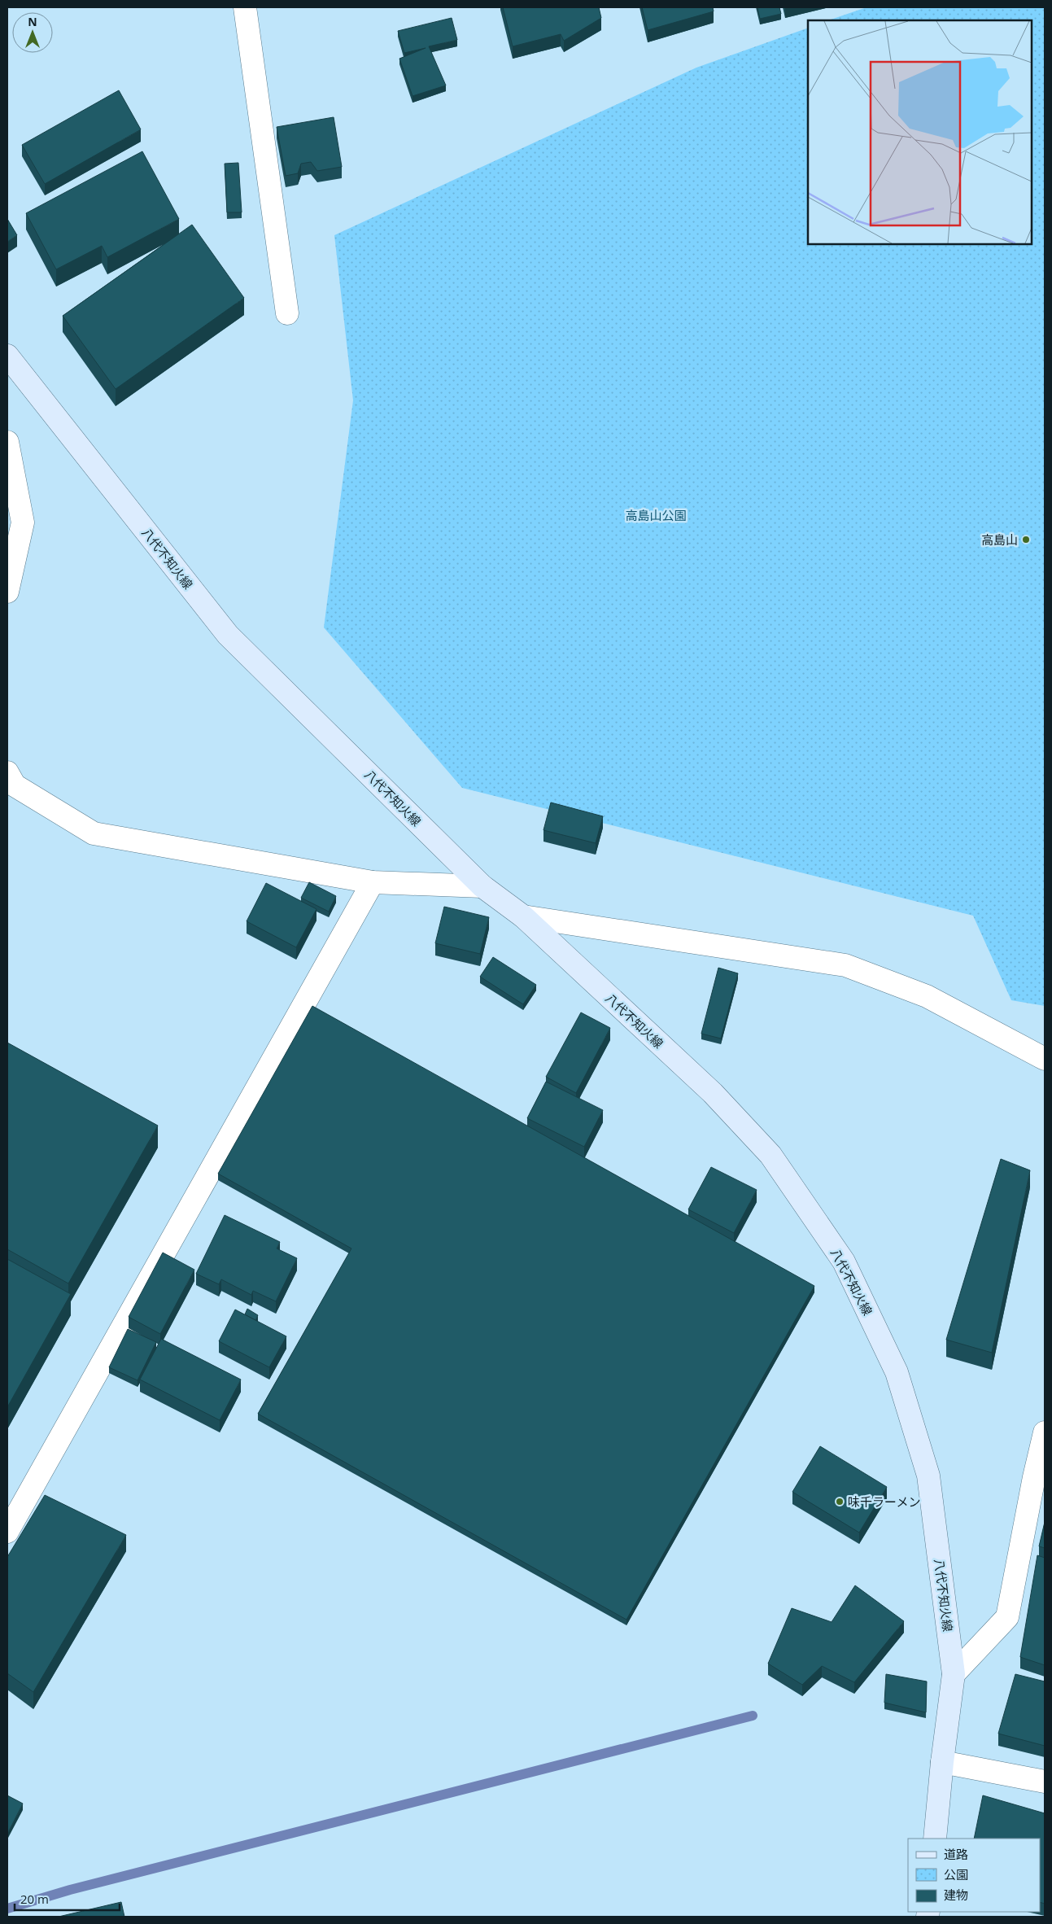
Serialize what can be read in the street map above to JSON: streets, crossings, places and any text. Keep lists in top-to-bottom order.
{
  "streets": {
    "main road": ["八代不知火線"]
  },
  "parks": ["高島山公園"],
  "places": ["高島山", "味千ラーメン"],
  "legend": ["道路", "公園", "建物"],
  "scale_bar": "20 m",
  "north": "top"
}
